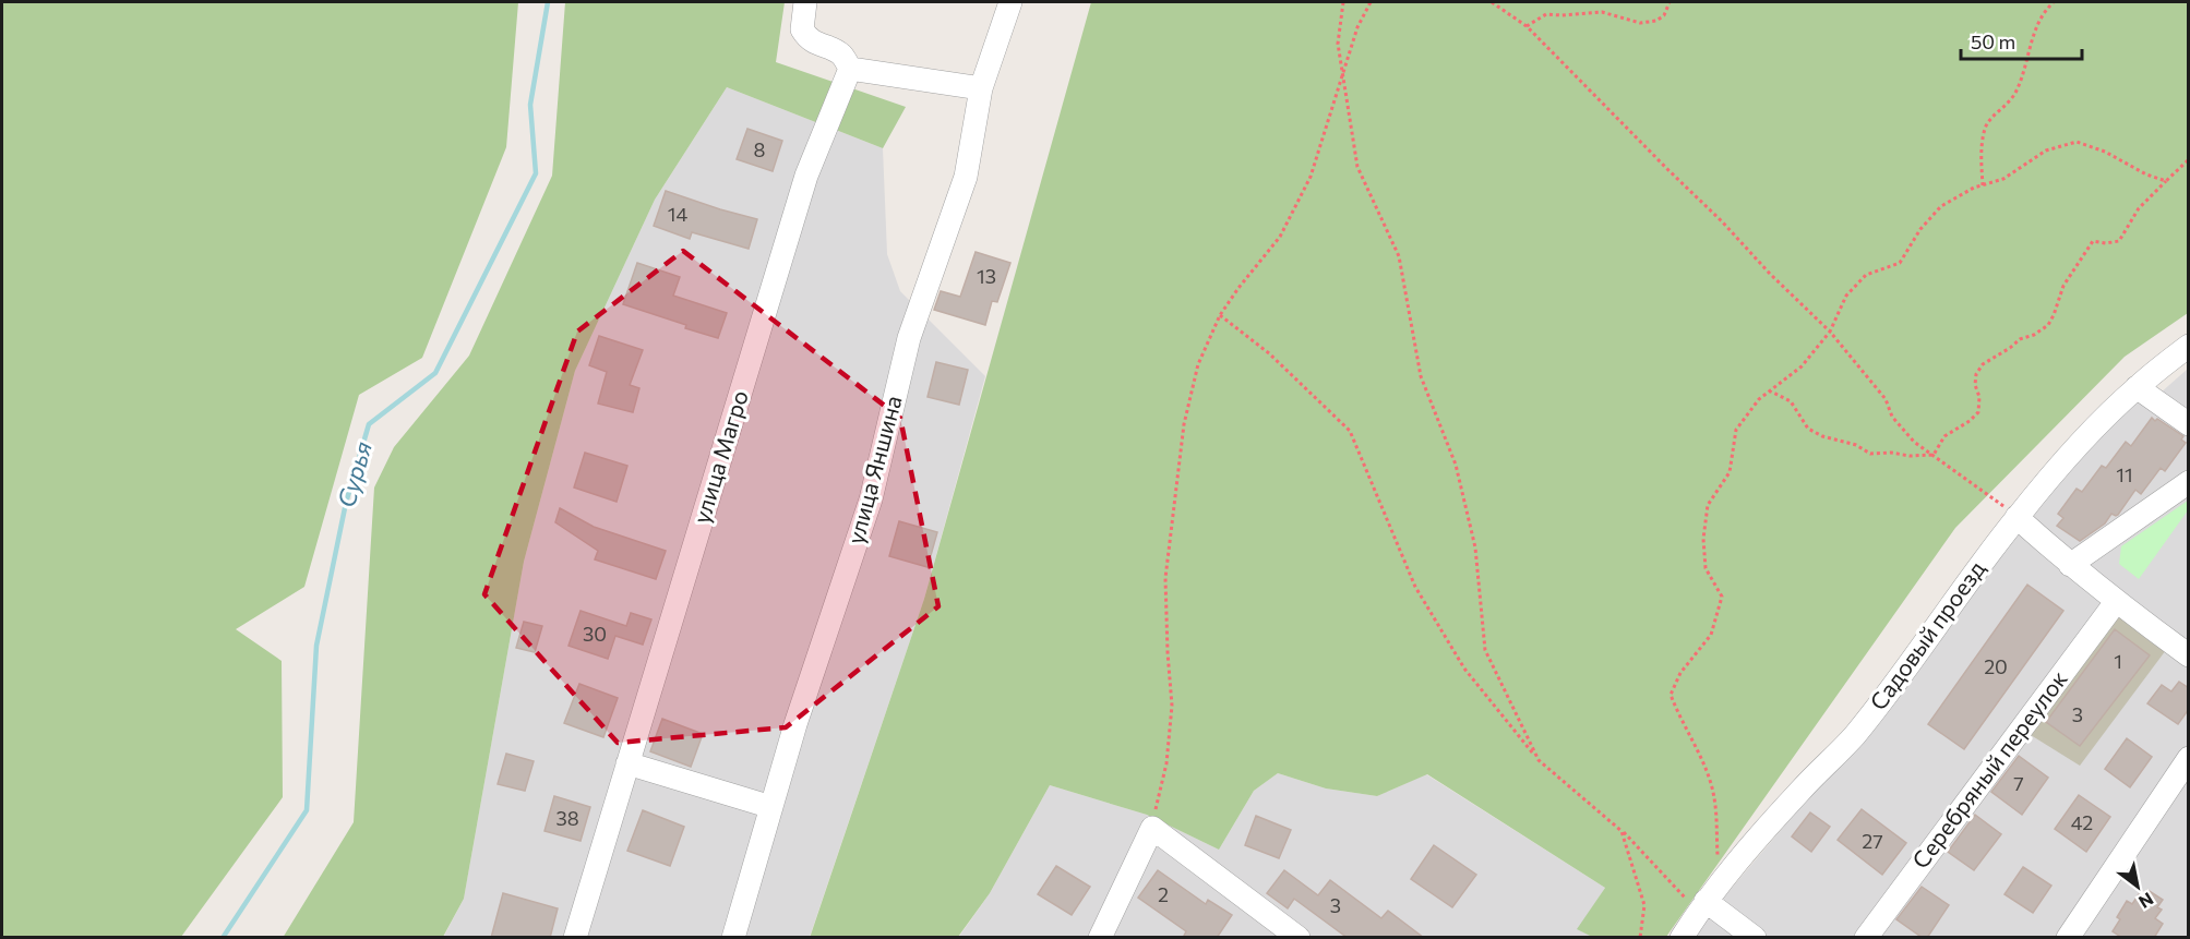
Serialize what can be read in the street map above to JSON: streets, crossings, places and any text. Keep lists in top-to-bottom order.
{
  "streets": {
    "street": [
      "улица Магро",
      "улица Яншина",
      "Садовый проезд",
      "Серебряный переулок"
    ]
  },
  "water": ["Сурья"],
  "house_numbers": [
    "8",
    "14",
    "13",
    "11",
    "30",
    "1",
    "20",
    "3",
    "7",
    "38",
    "42",
    "27",
    "2",
    "3"
  ],
  "scale_bar": "50 m",
  "north": "bottom right"
}
